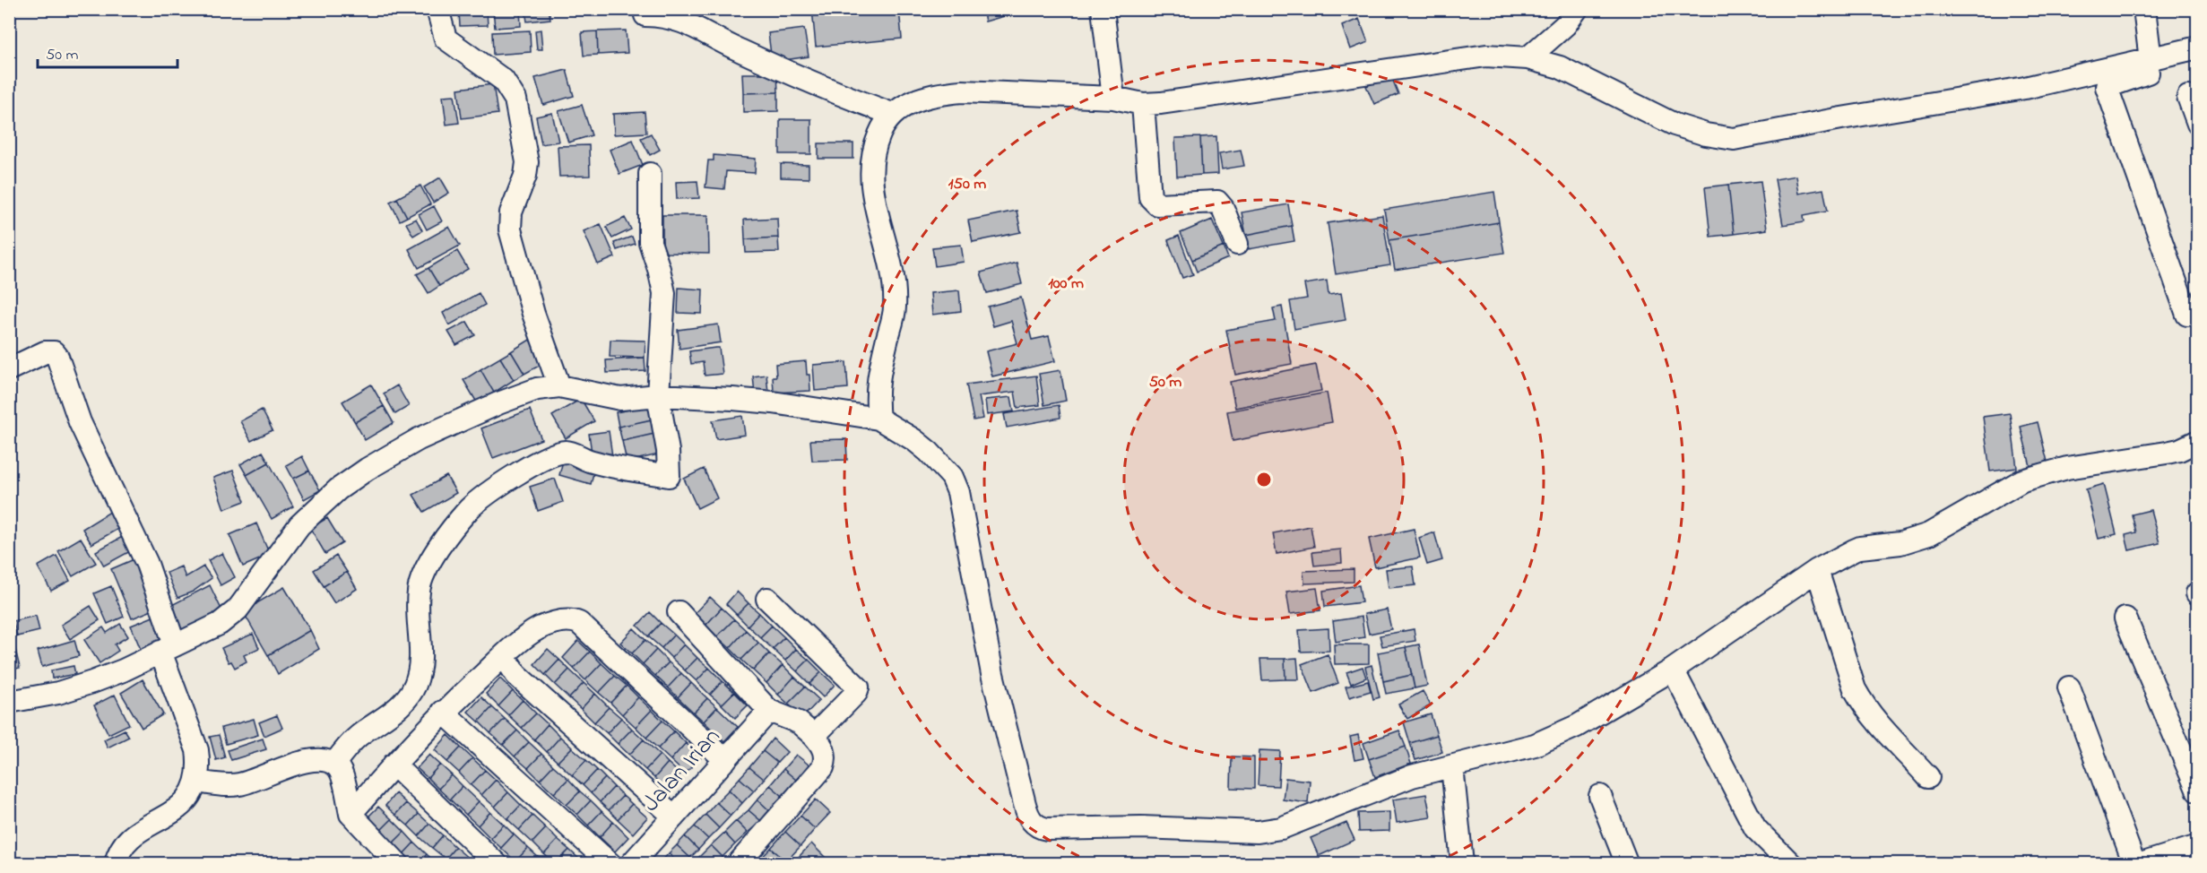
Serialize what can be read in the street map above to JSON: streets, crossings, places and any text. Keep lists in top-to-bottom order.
{
  "streets": {
    "street": ["Jalan Irian"]
  },
  "scale_bar": "50 m",
  "rings": ["150 m", "100 m", "50 m"]
}
